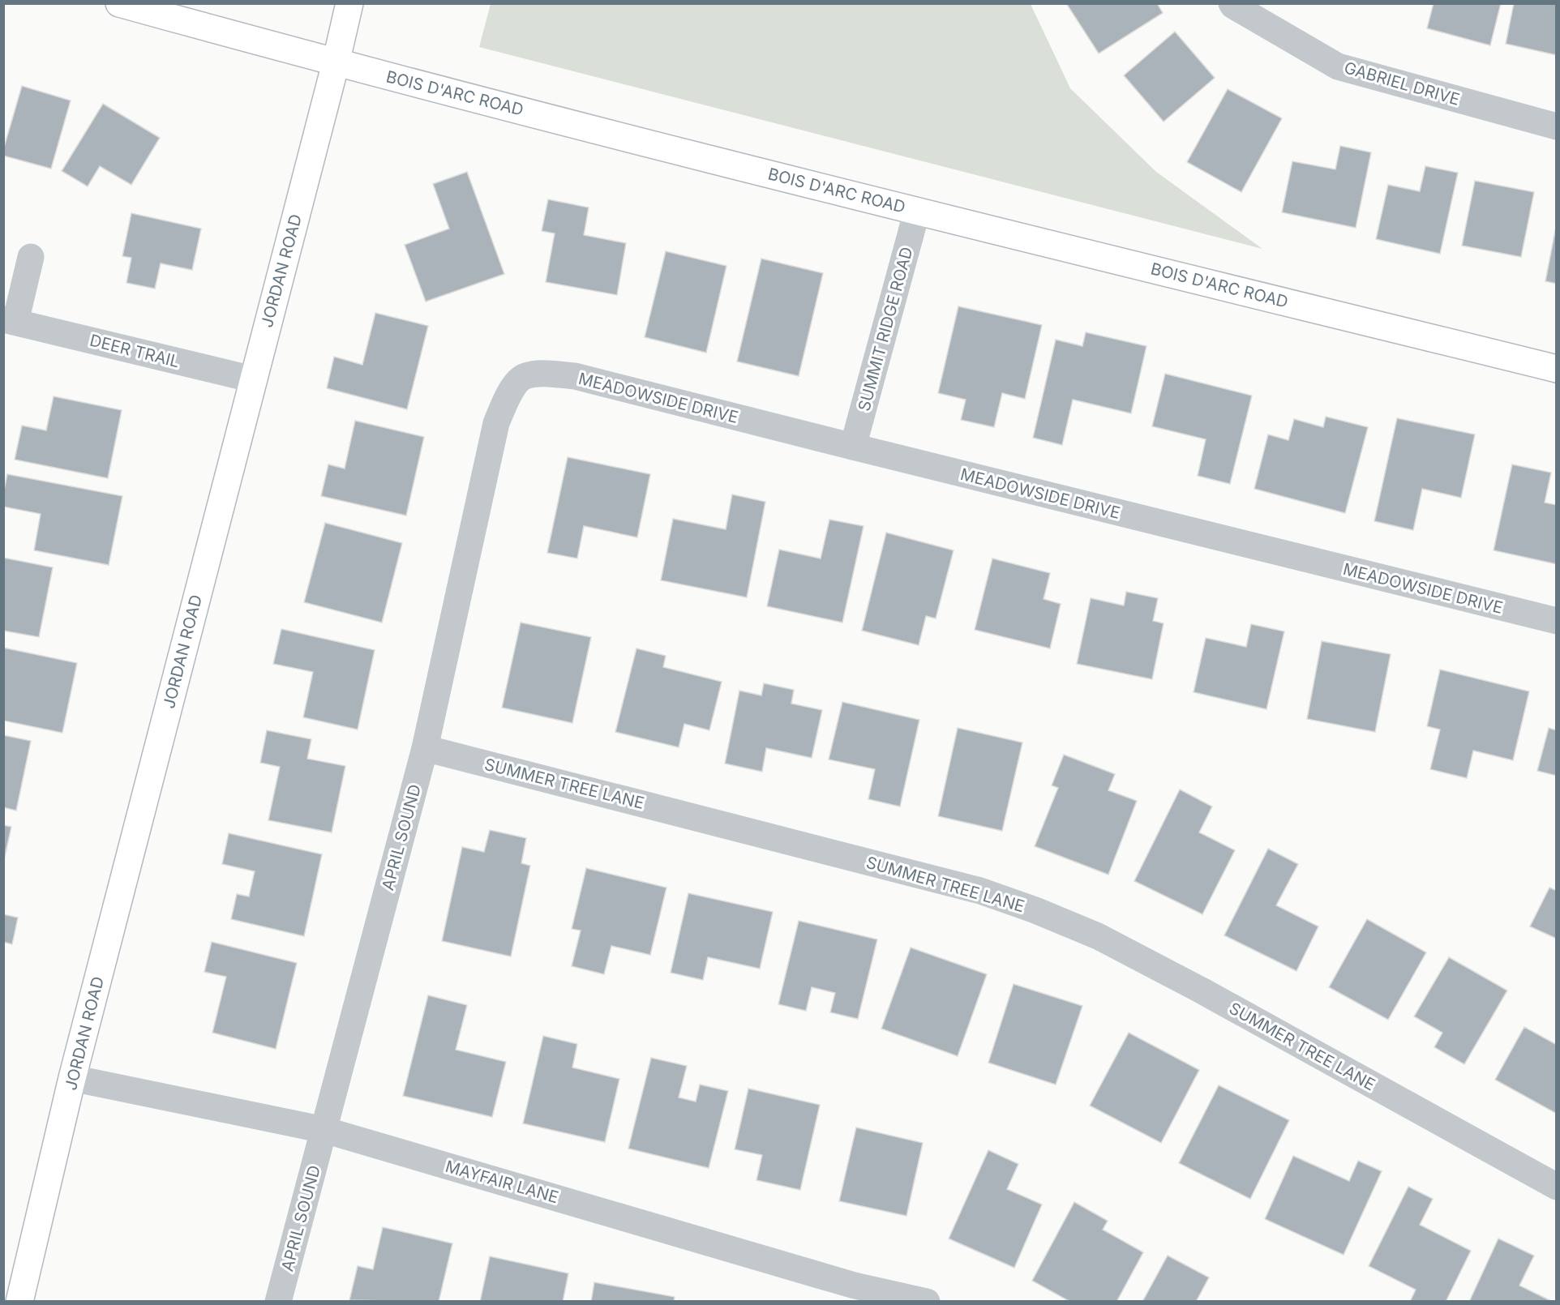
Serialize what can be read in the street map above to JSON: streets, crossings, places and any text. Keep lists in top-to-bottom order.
{
  "streets": {
    "street": [
      "GABRIEL DRIVE",
      "BOIS D'ARC ROAD",
      "JORDAN ROAD",
      "SUMMIT RIDGE ROAD",
      "DEER TRAIL",
      "MEADOWSIDE DRIVE",
      "SUMMER TREE LANE",
      "APRIL SOUND",
      "MAYFAIR LANE"
    ]
  },
  "crossings": [
    ["BOIS D'ARC ROAD", "JORDAN ROAD"],
    ["BOIS D'ARC ROAD", "SUMMIT RIDGE ROAD"],
    ["JORDAN ROAD", "DEER TRAIL"],
    ["JORDAN ROAD", "MAYFAIR LANE"],
    ["SUMMIT RIDGE ROAD", "MEADOWSIDE DRIVE"],
    ["MEADOWSIDE DRIVE", "APRIL SOUND"],
    ["SUMMER TREE LANE", "APRIL SOUND"],
    ["APRIL SOUND", "MAYFAIR LANE"]
  ]
}
